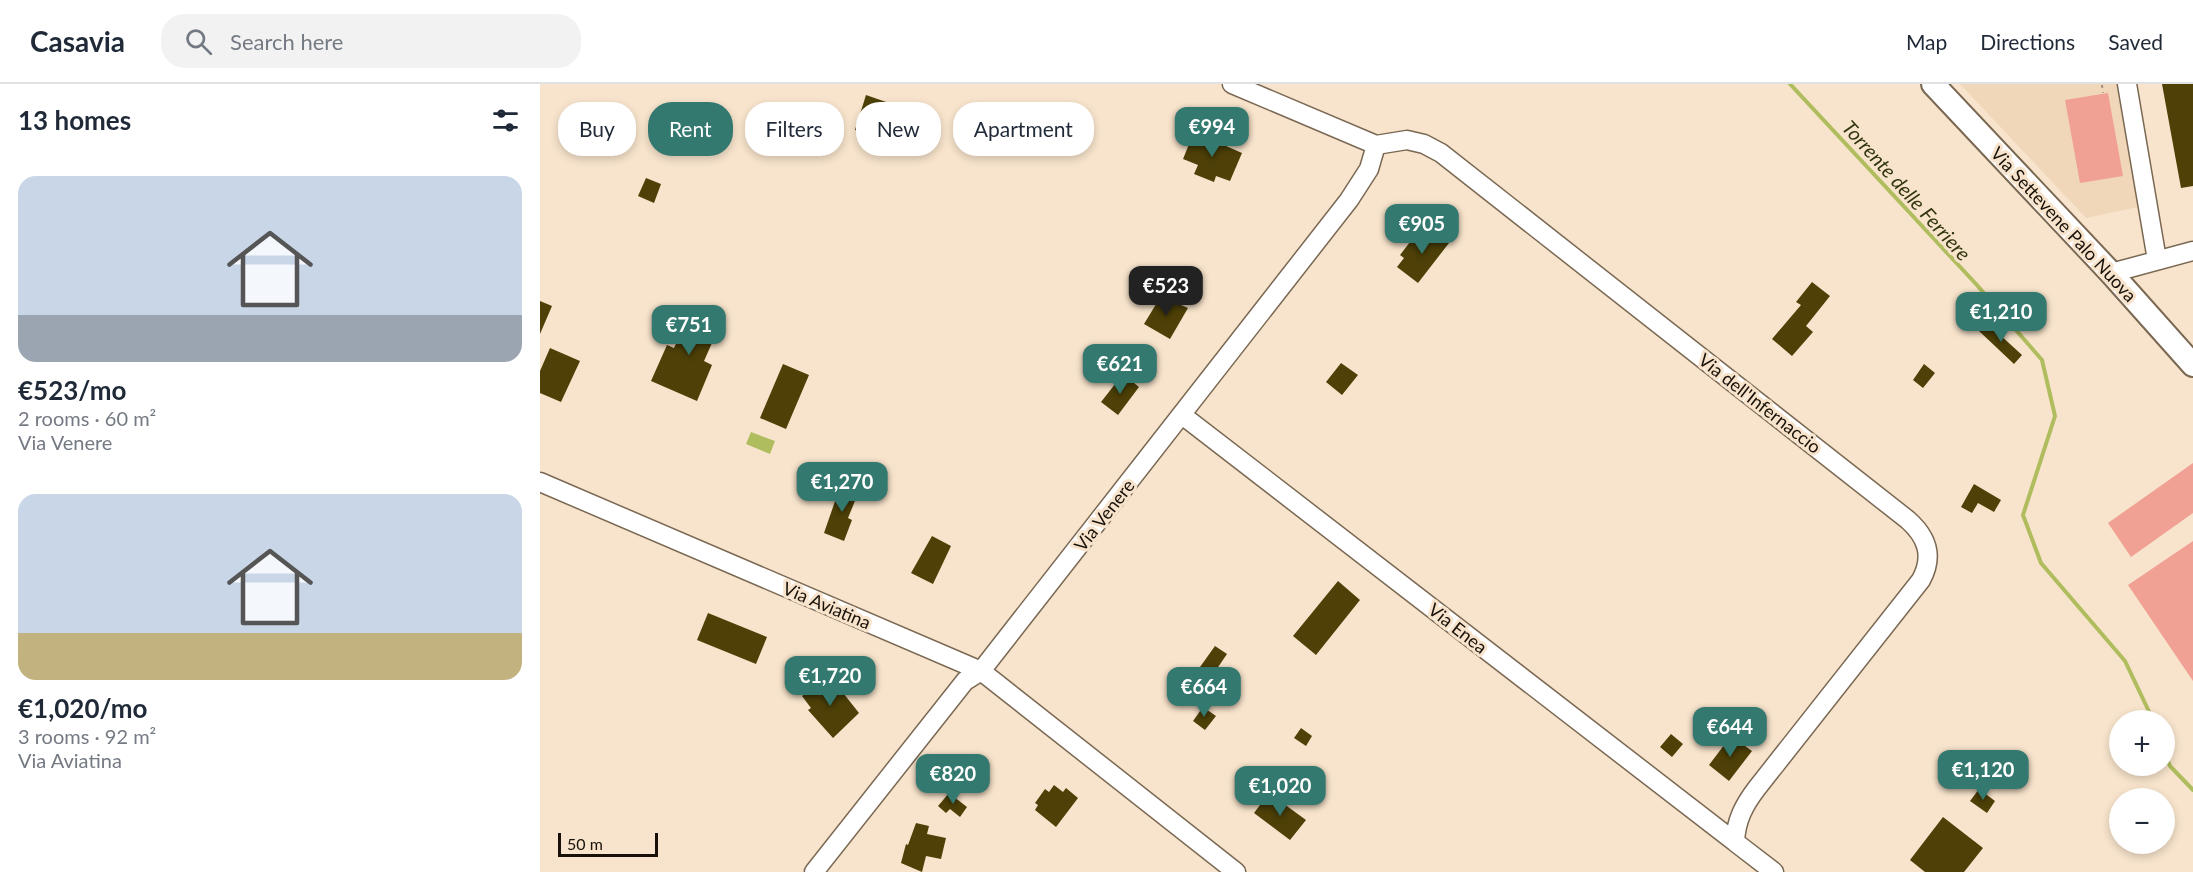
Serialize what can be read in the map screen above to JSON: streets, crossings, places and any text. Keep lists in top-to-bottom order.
{
  "streets": {
    "main road": ["Via Settevene Palo Nuova"],
    "street": [
      "Via dell'Infernaccio",
      "Via Venere",
      "Via Aviatina",
      "Via Enea"
    ]
  },
  "crossings": [
    ["Via dell'Infernaccio", "Via Venere"],
    ["Via dell'Infernaccio", "Via Enea"],
    ["Via Venere", "Via Aviatina"],
    ["Via Venere", "Via Enea"]
  ],
  "water": ["Torrente delle Ferriere"],
  "scale_bar": "50 m",
  "page": {
    "header": "Casavia",
    "search": "Search here",
    "nav": ["Map", "Directions", "Saved"],
    "heading": "13 homes",
    "chip": [
      "Buy",
      "Rent",
      "Filters",
      "New",
      "Apartment"
    ],
    "price": [
      "€994",
      "€905",
      "€523",
      "€1,210",
      "€751",
      "€621",
      "€1,270",
      "€1,720",
      "€664",
      "€644",
      "€1,120",
      "€820",
      "€1,020"
    ],
    "list": [
      {
        "name": "€523/mo",
        "note": "2 rooms · 60 m² · Via Venere"
      },
      {
        "name": "€1,020/mo",
        "note": "3 rooms · 92 m² · Via Aviatina"
      }
    ],
    "map_buttons": ["+", "−"],
    "scale": "50 m"
  }
}
